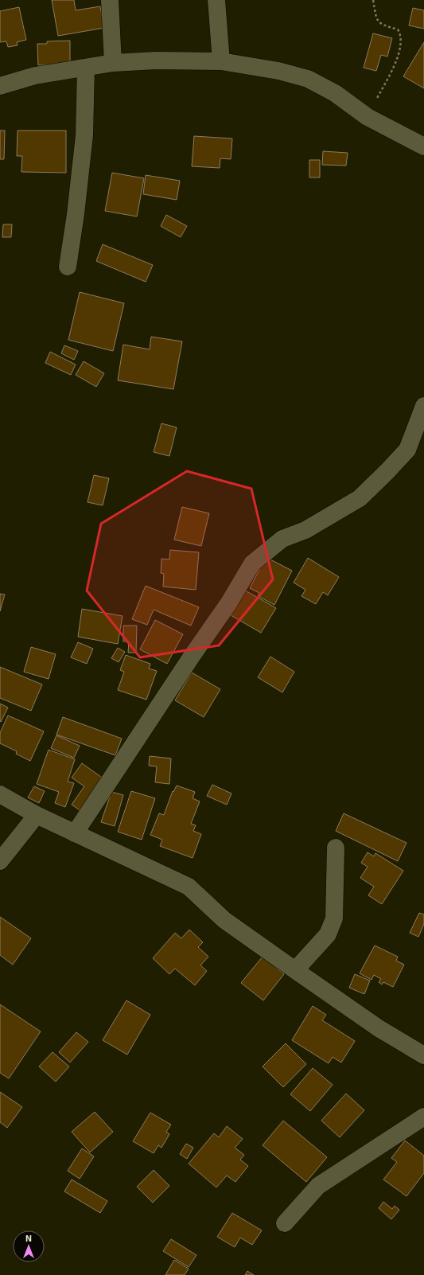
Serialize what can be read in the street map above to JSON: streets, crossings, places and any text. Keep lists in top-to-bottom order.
{
  "north": "top"
}
